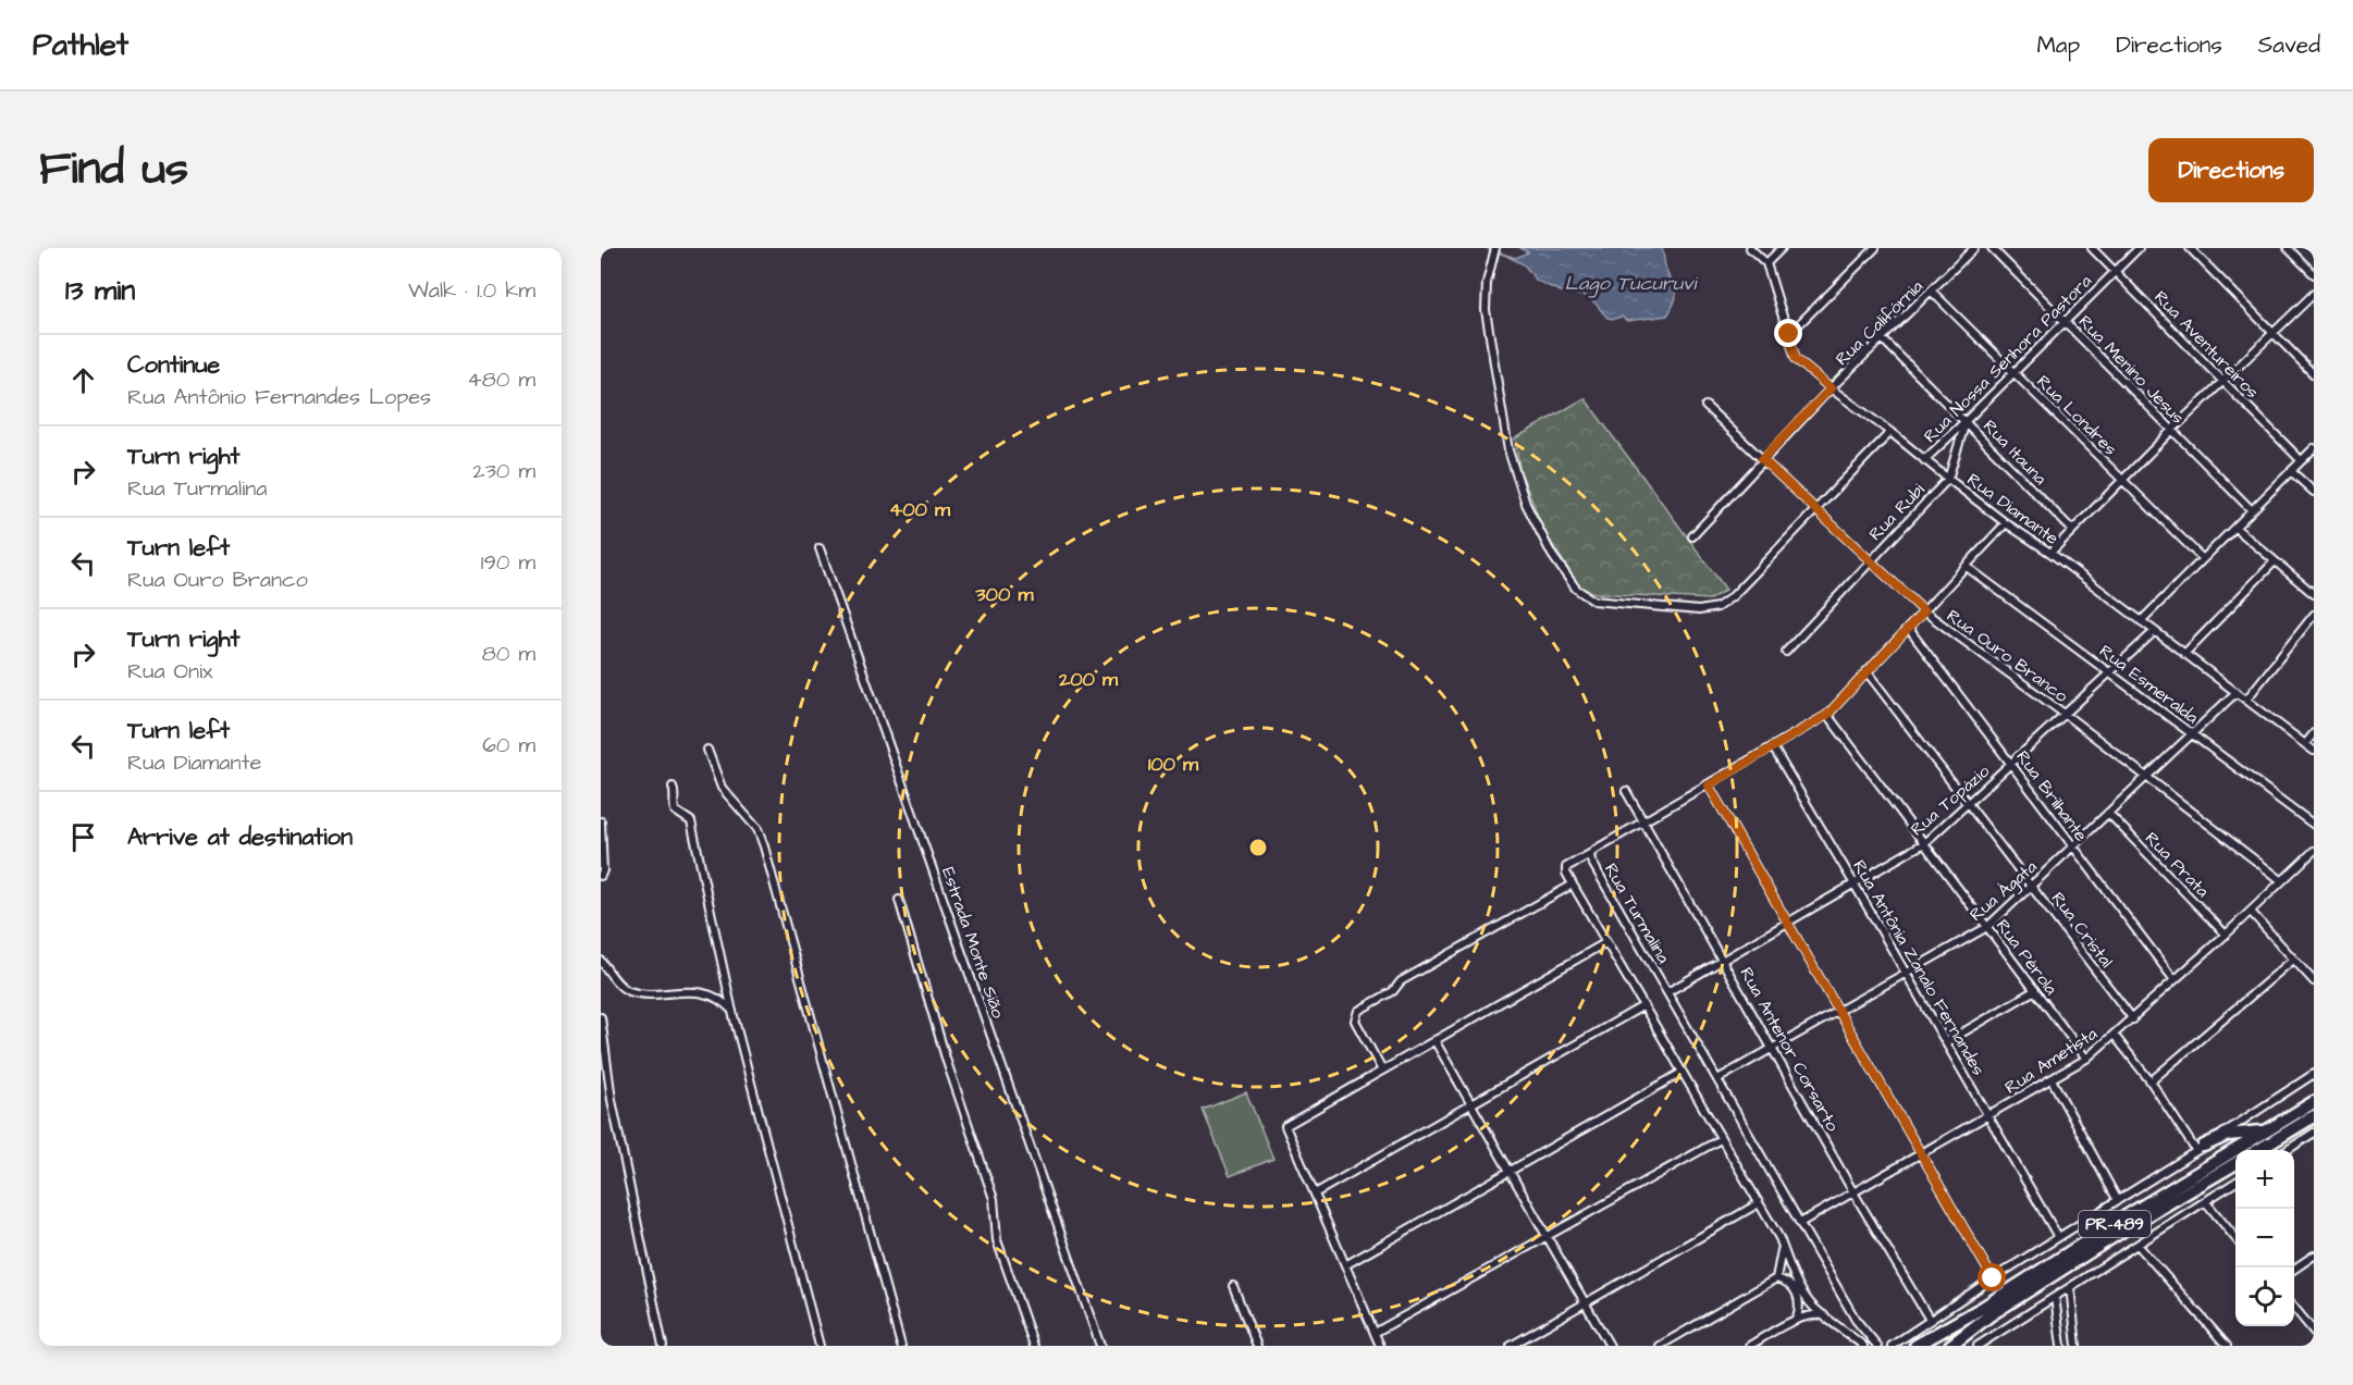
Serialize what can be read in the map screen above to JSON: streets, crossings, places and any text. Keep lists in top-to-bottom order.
{
  "streets": {
    "main road": ["PR-489"],
    "street": [
      "Rua Califórnia",
      "Rua Aventureiros",
      "Rua Nossa Senhora Pastora",
      "Rua Menino Jesus",
      "Rua Londres",
      "Rua Itauna",
      "Rua Diamante",
      "Rua Rubi",
      "Rua Ouro Branco",
      "Rua Esmeralda",
      "Rua Brilhante",
      "Rua Topázio",
      "Rua Prata",
      "Rua Ágata",
      "Rua Turmalina",
      "Rua Cristal",
      "Estrada Monte Sião",
      "Rua Pérola",
      "Rua Antônia Zanalo Fernandes",
      "Rua Antenor Corsarto",
      "Rua Ametista"
    ]
  },
  "crossings": [
    ["Rua Califórnia", "Rua Londres"],
    ["Rua Califórnia", "Rua Itauna"],
    ["Rua Califórnia", "Rua Diamante"],
    ["Rua Califórnia", "Rua Ouro Branco"],
    ["Rua Aventureiros", "Rua Nossa Senhora Pastora"],
    ["Rua Nossa Senhora Pastora", "Rua Menino Jesus"],
    ["Rua Nossa Senhora Pastora", "Rua Londres"],
    ["Rua Nossa Senhora Pastora", "Rua Itauna"],
    ["Rua Nossa Senhora Pastora", "Rua Diamante"],
    ["Rua Diamante", "Rua Rubi"],
    ["Rua Diamante", "Rua Topázio"],
    ["Rua Diamante", "Rua Ágata"],
    ["Rua Diamante", "Rua Turmalina"],
    ["Rua Rubi", "Rua Ouro Branco"],
    ["Rua Ouro Branco", "Rua Topázio"],
    ["Rua Ouro Branco", "Rua Ágata"],
    ["Rua Ouro Branco", "Rua Turmalina"],
    ["Rua Ouro Branco", "Rua Ametista"],
    ["Rua Esmeralda", "Rua Topázio"],
    ["Rua Esmeralda", "Rua Ágata"],
    ["Rua Esmeralda", "Rua Turmalina"],
    ["Rua Brilhante", "Rua Topázio"],
    ["Rua Brilhante", "Rua Ágata"],
    ["Rua Brilhante", "Rua Turmalina"],
    ["Rua Brilhante", "Rua Ametista"],
    ["Rua Topázio", "Rua Turmalina"],
    ["Rua Topázio", "Rua Cristal"],
    ["Rua Topázio", "Rua Pérola"],
    ["Rua Topázio", "Rua Antônia Zanalo Fernandes"],
    ["Rua Topázio", "Rua Antenor Corsarto"],
    ["Rua Prata", "Rua Ágata"],
    ["Rua Prata", "Rua Ametista"],
    ["Rua Ágata", "Rua Turmalina"],
    ["Rua Ágata", "Rua Cristal"],
    ["Rua Ágata", "Rua Pérola"],
    ["Rua Ágata", "Rua Antônia Zanalo Fernandes"],
    ["Rua Ágata", "Rua Antenor Corsarto"],
    ["Rua Turmalina", "Rua Cristal"],
    ["Rua Turmalina", "Rua Pérola"],
    ["Rua Turmalina", "Rua Antônia Zanalo Fernandes"],
    ["Rua Turmalina", "Rua Antenor Corsarto"],
    ["Rua Turmalina", "Rua Ametista"],
    ["Rua Cristal", "Rua Ametista"],
    ["Rua Pérola", "Rua Ametista"],
    ["Rua Antônia Zanalo Fernandes", "Rua Ametista"],
    ["Rua Antenor Corsarto", "Rua Ametista"]
  ],
  "water": ["Lago Tucuruvi"],
  "page": {
    "header": "Pathlet",
    "nav": ["Map", "Directions", "Saved"],
    "title": "Find us",
    "buttons": "Directions",
    "heading": ["13 min", "Walk · 1.0 km"],
    "list": [
      ["Continue", "Rua Antônio Fernandes Lopes", "480 m"],
      ["Turn right", "Rua Turmalina", "230 m"],
      ["Turn left", "Rua Ouro Branco", "190 m"],
      ["Turn right", "Rua Onix", "80 m"],
      ["Turn left", "Rua Diamante", "60 m"],
      "Arrive at destination"
    ],
    "map_buttons": ["+", "−"]
  },
  "rings": [
    "400 m",
    "300 m",
    "200 m",
    "100 m"
  ]
}
